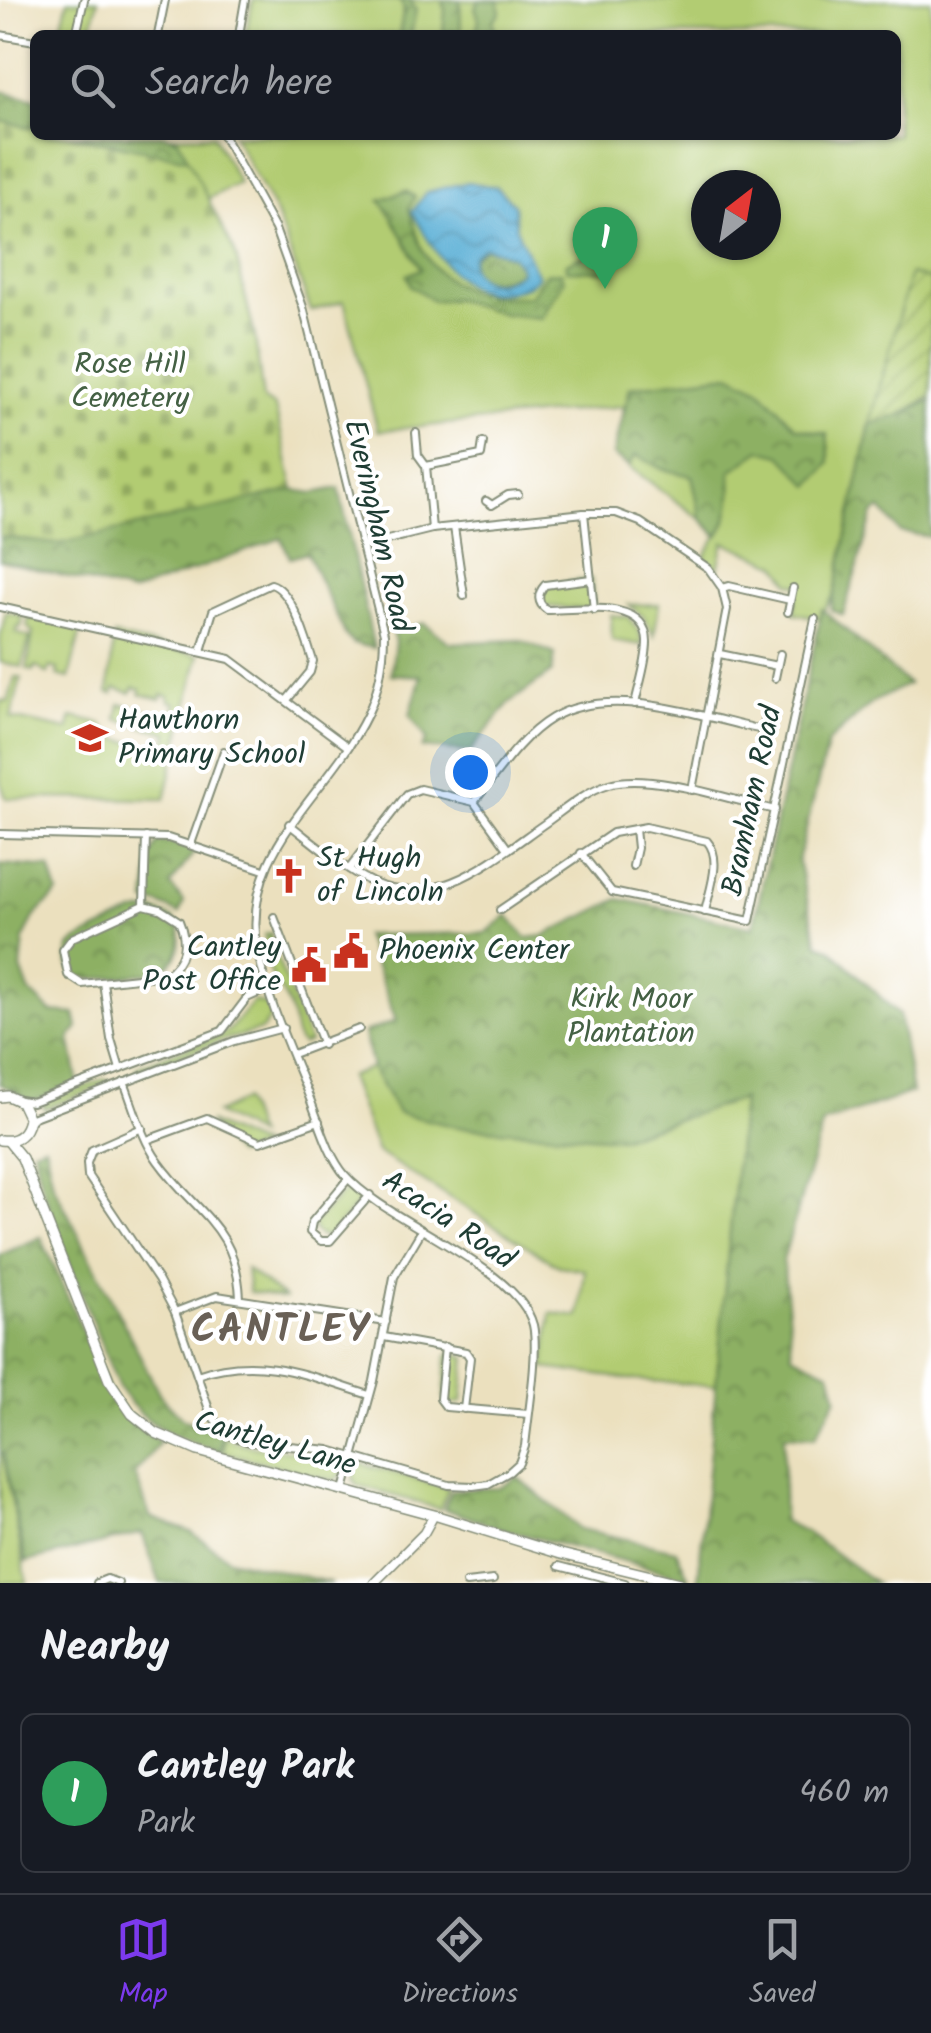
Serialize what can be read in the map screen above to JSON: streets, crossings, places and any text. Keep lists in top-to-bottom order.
{
  "streets": {
    "main road": ["Cantley Lane"],
    "street": ["Everingham Road", "Bramham Road", "Acacia Road"]
  },
  "crossings": [
    ["Everingham Road", "Acacia Road"]
  ],
  "districts": ["CANTLEY"],
  "parks": ["Rose Hill Cemetery", "Kirk Moor Plantation"],
  "places": {
    "school or university": ["Hawthorn Primary School"],
    "church": ["St Hugh of Lincoln"],
    "public building": ["Phoenix Center", "Cantley Post Office"]
  },
  "north": "top right",
  "page": {
    "search": "Search here",
    "pins": "1",
    "heading": "Nearby",
    "list": [
      {
        "mark": "1",
        "name": "Cantley Park",
        "note": "Park",
        "value": "460 m"
      }
    ],
    "nav": ["Map", "Directions", "Saved"]
  }
}
